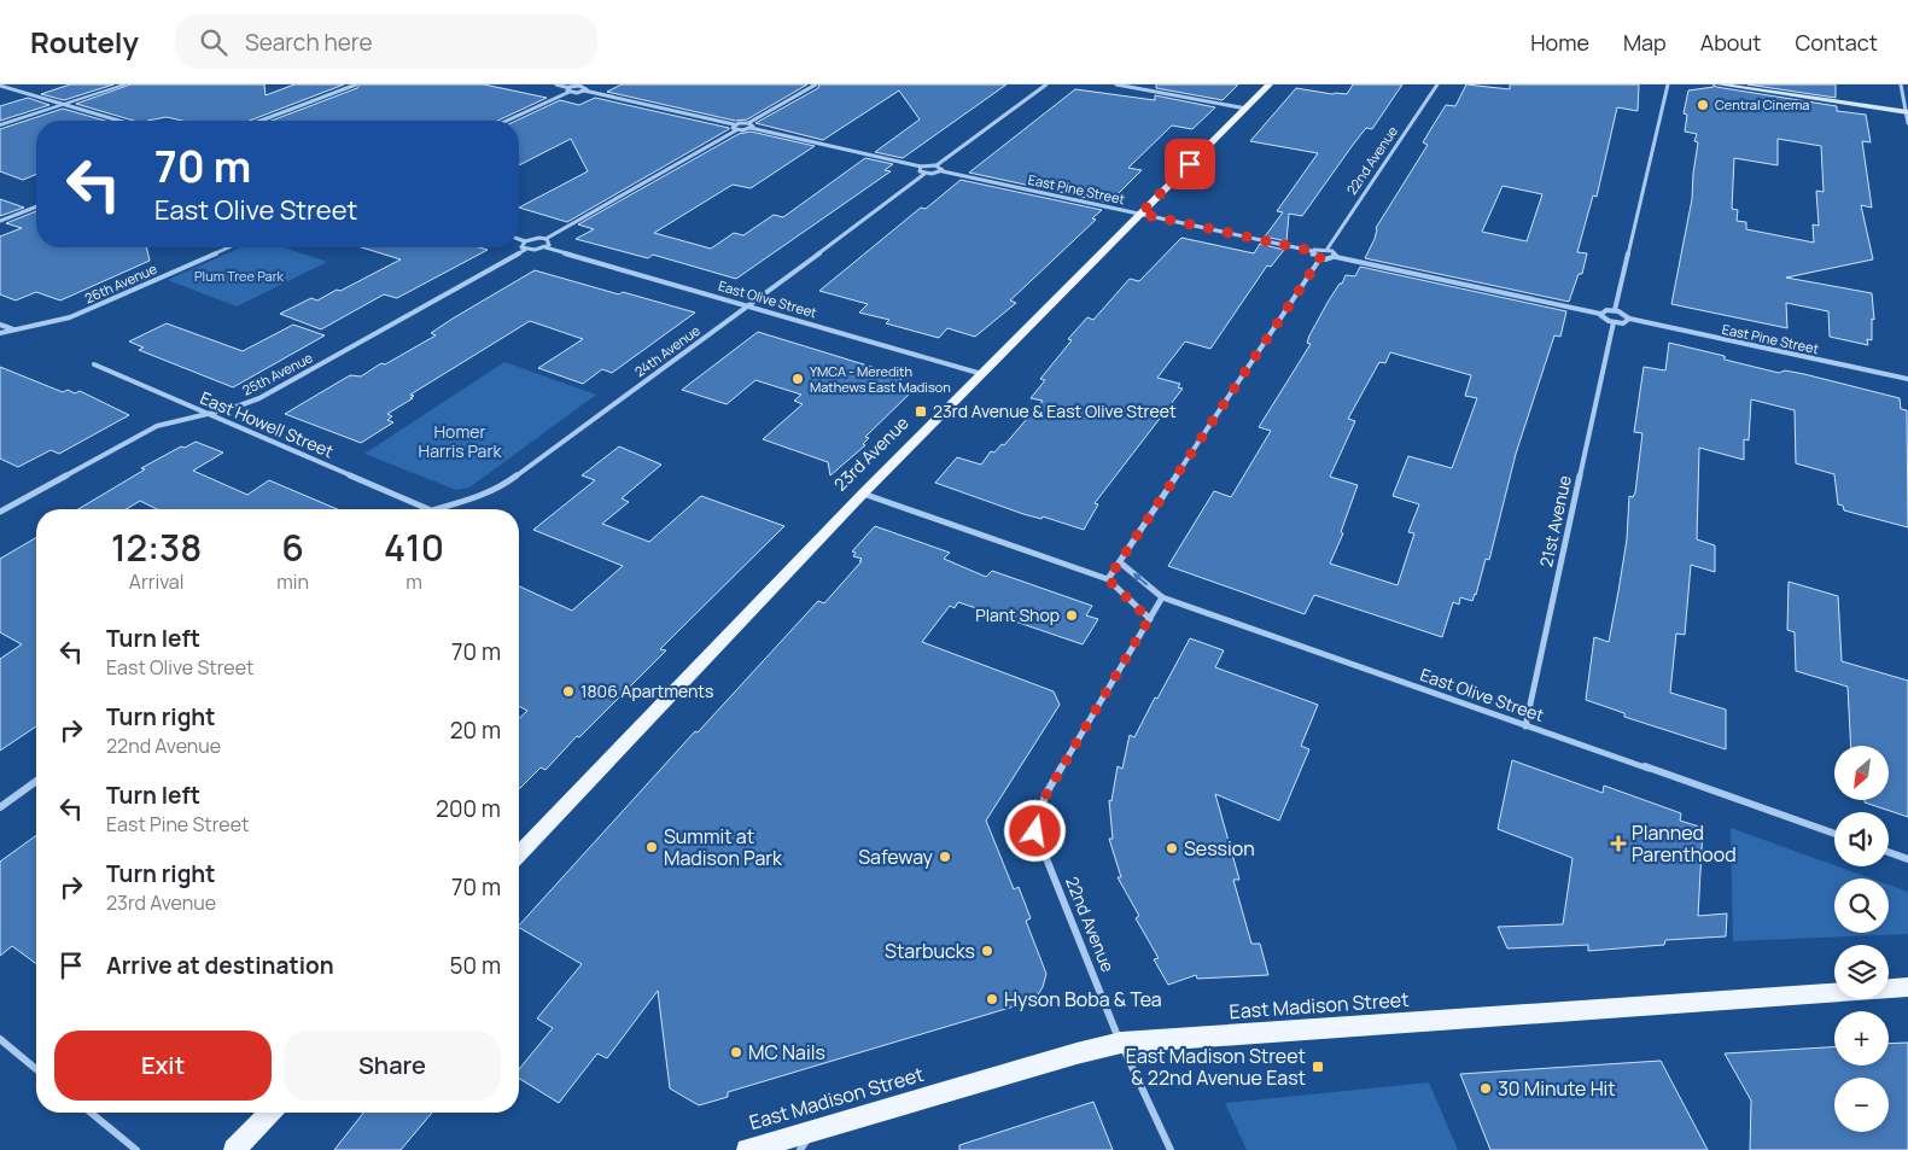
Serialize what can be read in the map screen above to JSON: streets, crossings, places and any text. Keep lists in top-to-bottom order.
{
  "streets": {
    "main road": ["23rd Avenue", "East Madison Street"],
    "street": [
      "22nd Avenue",
      "East Pine Street",
      "26th Avenue",
      "East Olive Street",
      "24th Avenue",
      "25th Avenue",
      "East Howell Street",
      "21st Avenue"
    ]
  },
  "crossings": [
    ["22nd Avenue", "East Olive Street"],
    ["22nd Avenue", "East Madison Street"],
    ["East Pine Street", "23rd Avenue"],
    ["East Olive Street", "24th Avenue"],
    ["East Olive Street", "23rd Avenue"],
    ["East Olive Street", "21st Avenue"],
    ["24th Avenue", "East Howell Street"],
    ["25th Avenue", "East Howell Street"]
  ],
  "parks": ["Plum Tree Park", "Homer Harris Park"],
  "places": {
    "other": [
      "Central Cinema",
      "YMCA - Meredith Mathews East Madison",
      "Plant Shop",
      "1806 Apartments",
      "Summit at Madison Park",
      "Session",
      "Safeway",
      "Starbucks",
      "Hyson Boba & Tea",
      "MC Nails",
      "30 Minute Hit"
    ],
    "transit": ["23rd Avenue & East Olive Street", "East Madison Street & 22nd Avenue East"],
    "health": ["Planned Parenthood"]
  },
  "north": "bottom left",
  "page": {
    "header": "Routely",
    "search": "Search here",
    "nav": [
      "Home",
      "Map",
      "About",
      "Contact"
    ],
    "turn": ["70 m", "East Olive Street"],
    "eta": [
      "12:38",
      "Arrival",
      "6",
      "min",
      "410",
      "m"
    ],
    "list": [
      {
        "name": "Turn left",
        "note": "East Olive Street",
        "value": "70 m"
      },
      {
        "name": "Turn right",
        "note": "22nd Avenue",
        "value": "20 m"
      },
      {
        "name": "Turn left",
        "note": "East Pine Street",
        "value": "200 m"
      },
      {
        "name": "Turn right",
        "note": "23rd Avenue",
        "value": "70 m"
      },
      {
        "name": "Arrive at destination",
        "value": "50 m"
      }
    ],
    "map_buttons": ["+", "−"],
    "buttons": ["Exit", "Share"]
  }
}
